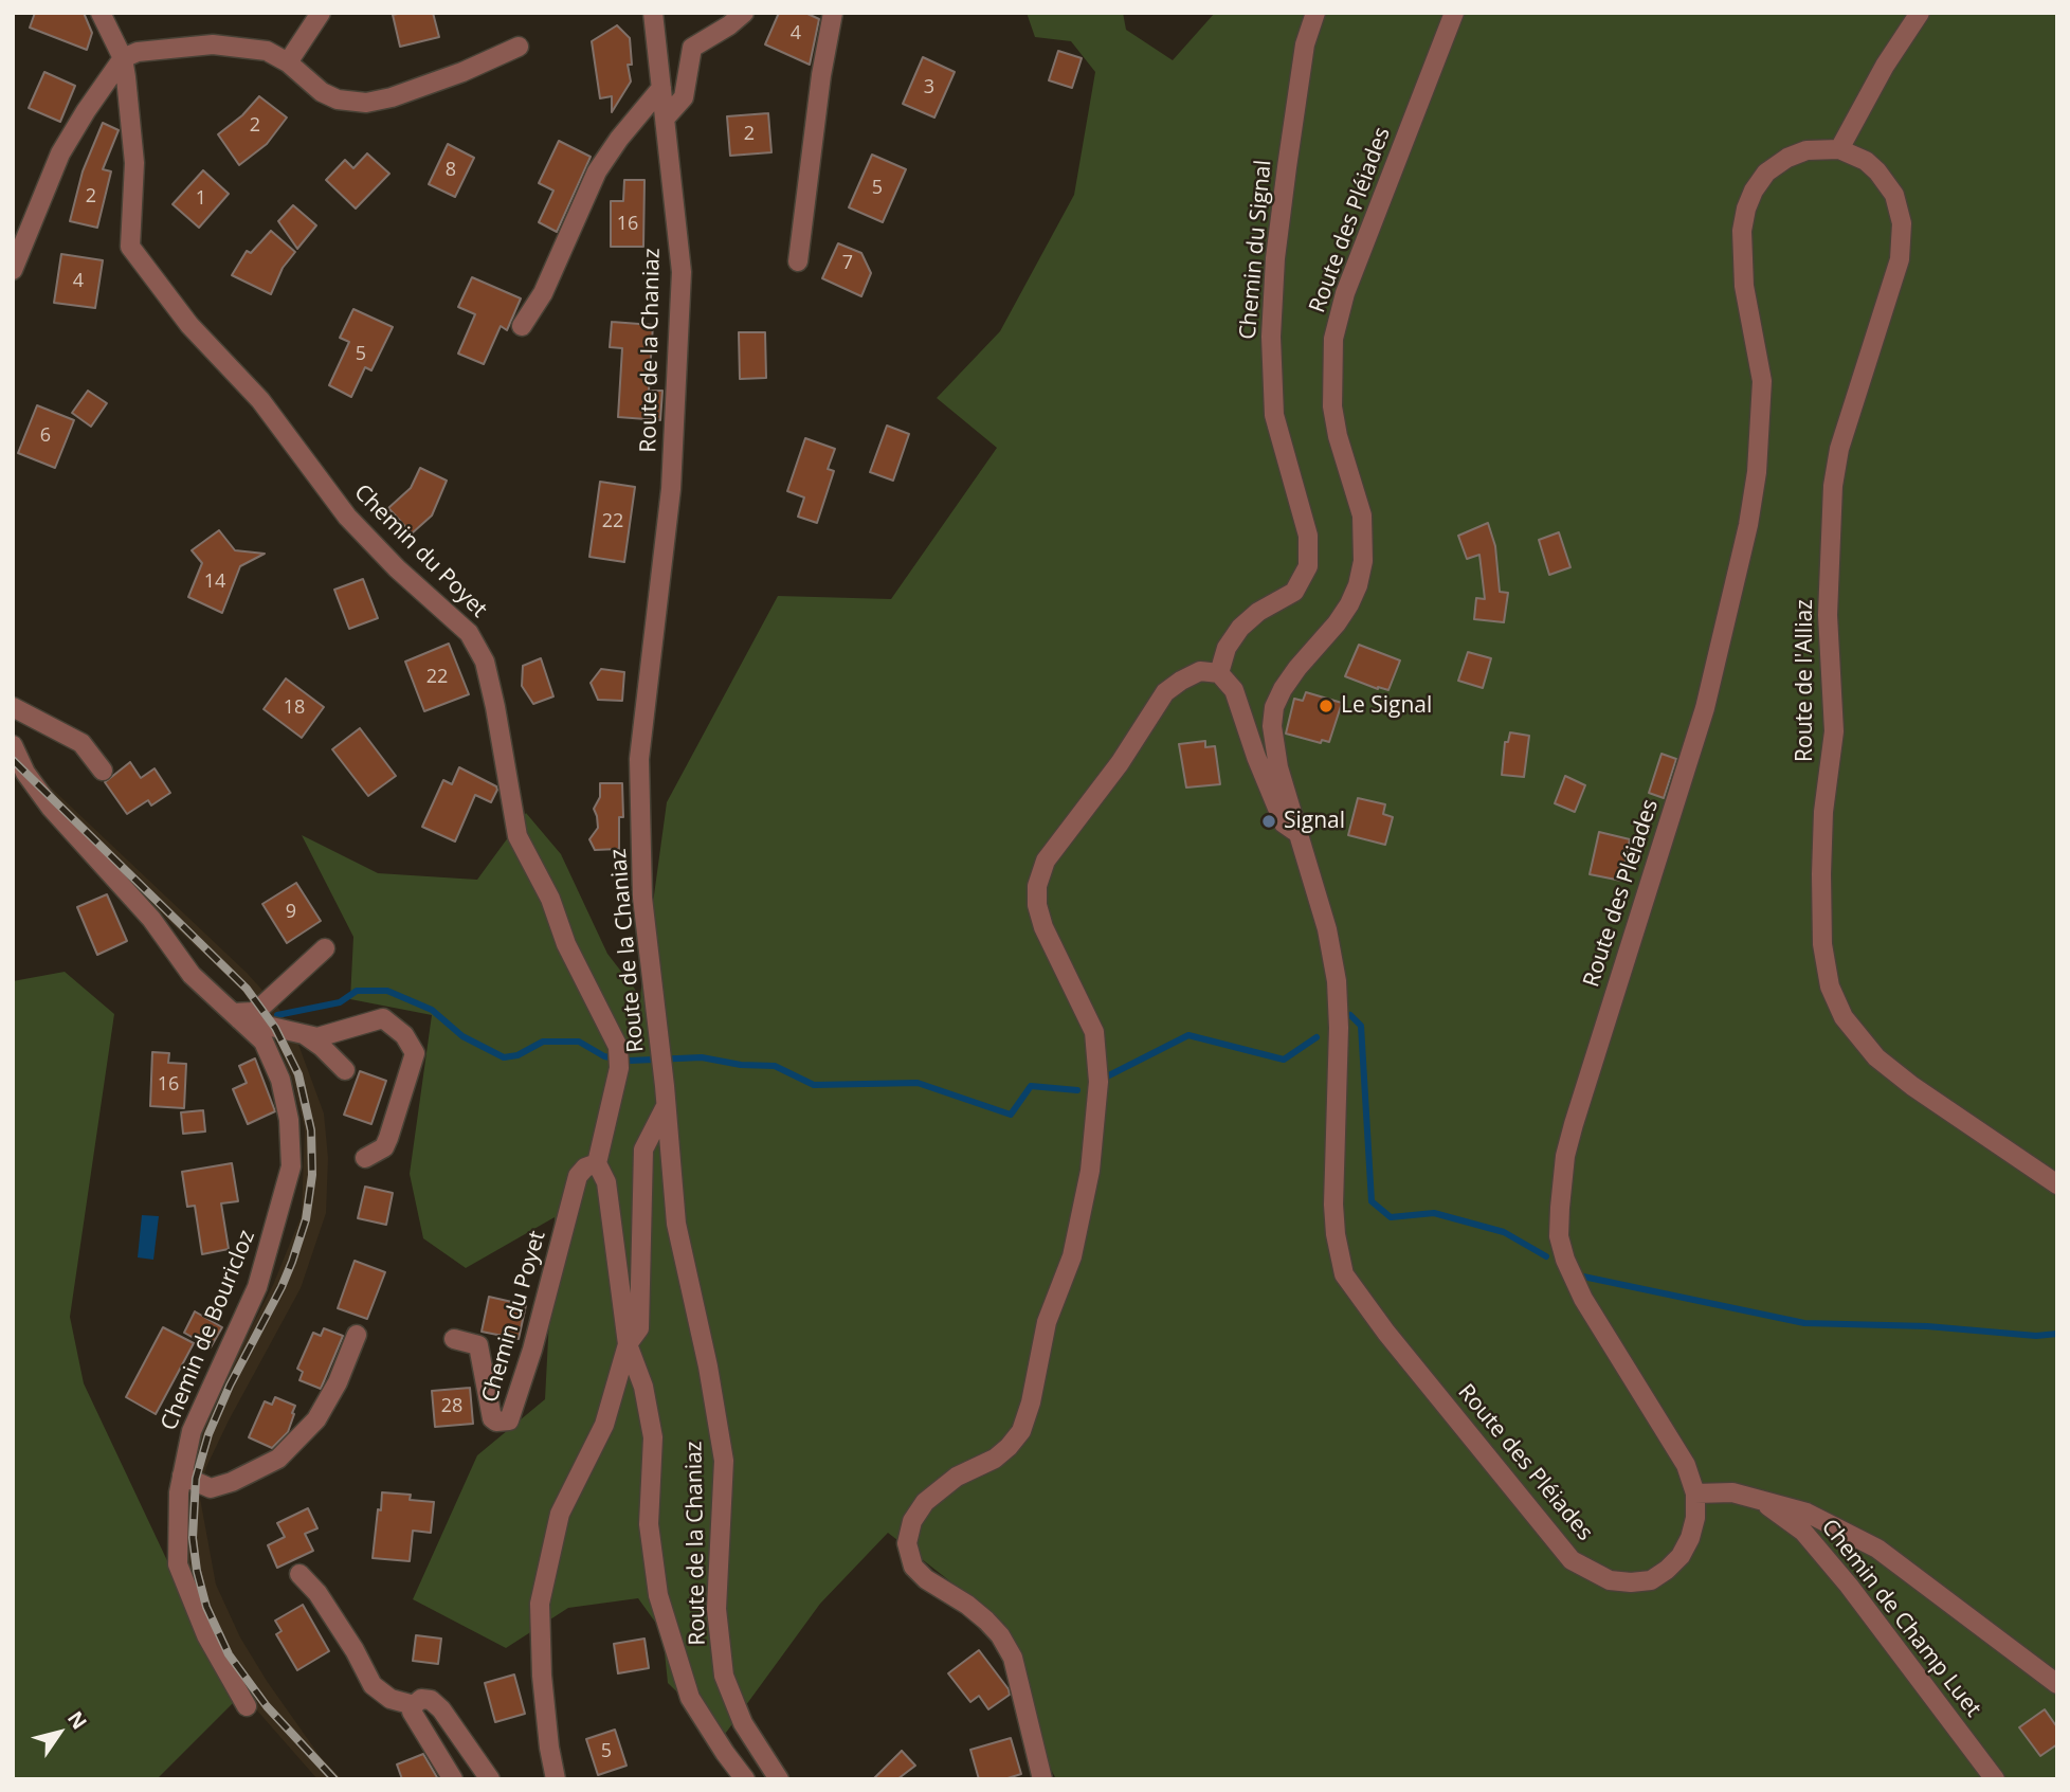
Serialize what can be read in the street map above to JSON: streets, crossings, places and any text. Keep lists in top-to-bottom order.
{
  "streets": {
    "street": [
      "Route des Pléiades",
      "Chemin du Signal",
      "Route de la Chaniaz",
      "Chemin du Poyet",
      "Route de l'Alliaz",
      "Chemin de Bouricloz",
      "Chemin de Champ Luet"
    ]
  },
  "crossings": [
    ["Route des Pléiades", "Route de l'Alliaz"]
  ],
  "places": ["Le Signal", "Signal"],
  "house_numbers": [
    "4",
    "3",
    "2",
    "2",
    "8",
    "5",
    "2",
    "1",
    "16",
    "7",
    "4",
    "5",
    "6",
    "22",
    "14",
    "22",
    "18",
    "9",
    "16",
    "28",
    "5"
  ],
  "north": "top right"
}
